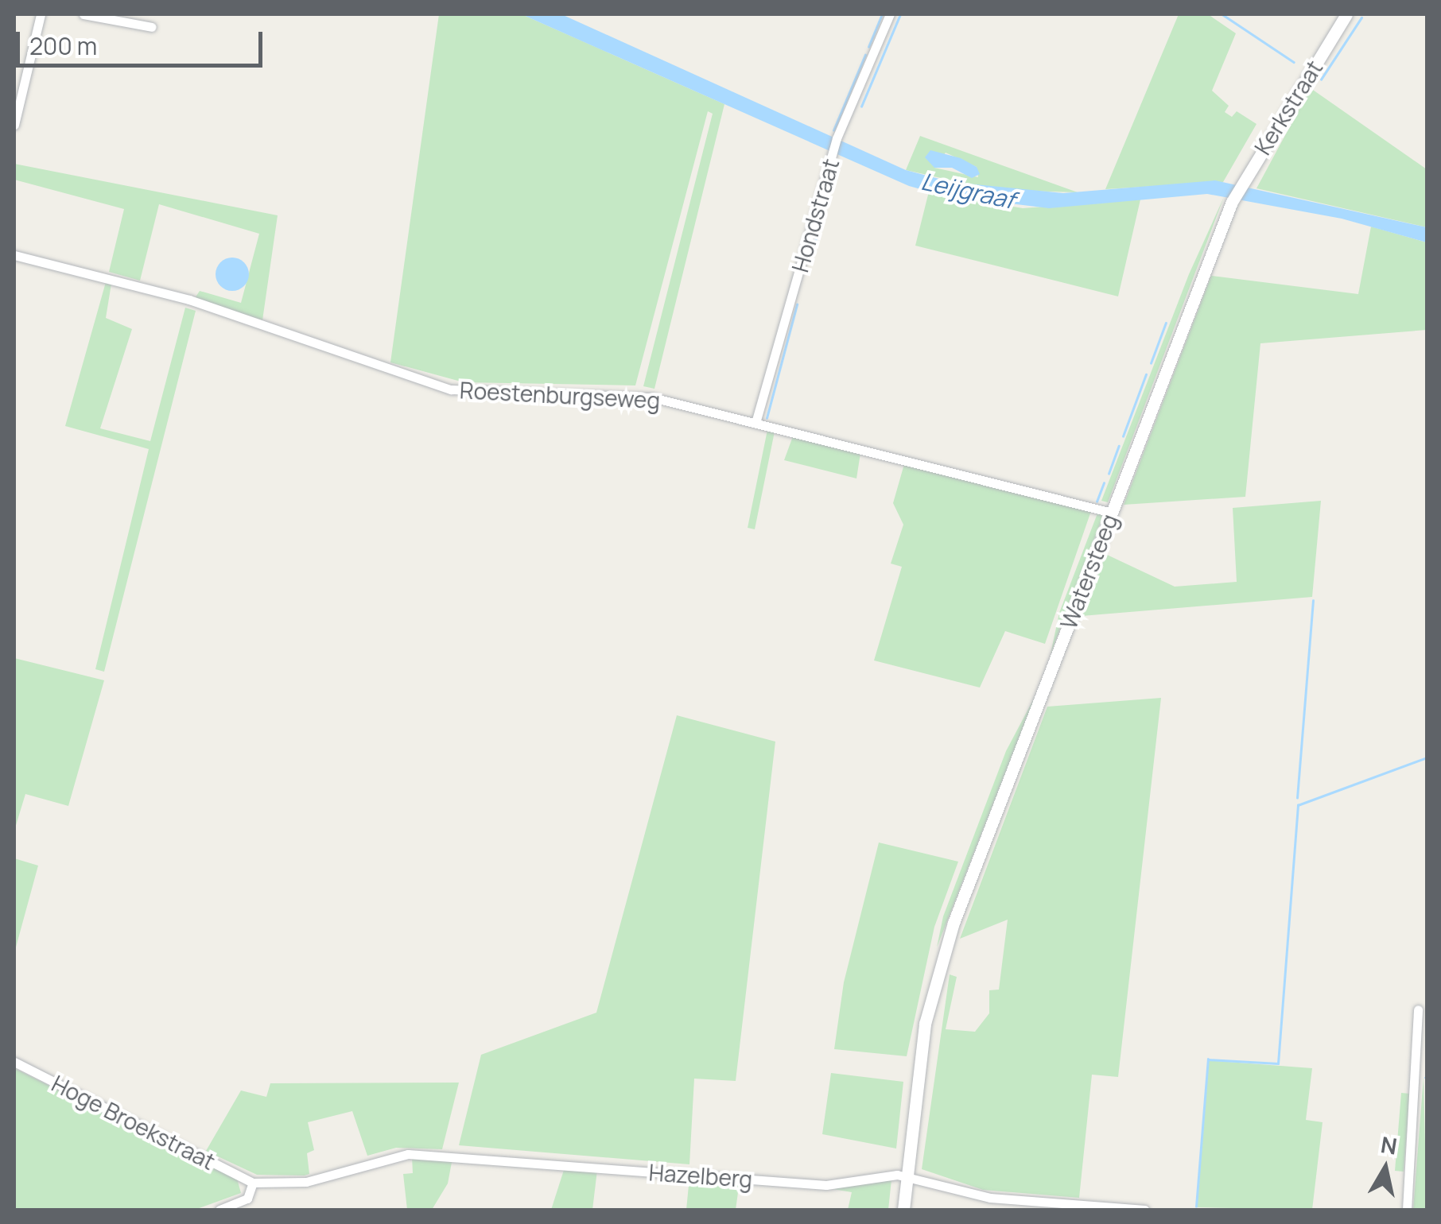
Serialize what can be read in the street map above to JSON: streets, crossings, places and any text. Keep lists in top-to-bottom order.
{
  "streets": {
    "street": [
      "Kerkstraat",
      "Hondstraat",
      "Roestenburgseweg",
      "Watersteeg",
      "Hoge Broekstraat",
      "Hazelberg"
    ]
  },
  "crossings": [
    ["Kerkstraat", "Watersteeg"],
    ["Hondstraat", "Roestenburgseweg"],
    ["Roestenburgseweg", "Watersteeg"],
    ["Watersteeg", "Hazelberg"],
    ["Hoge Broekstraat", "Hazelberg"]
  ],
  "water": ["Leijgraaf"],
  "scale_bar": "200 m",
  "north": "top"
}
